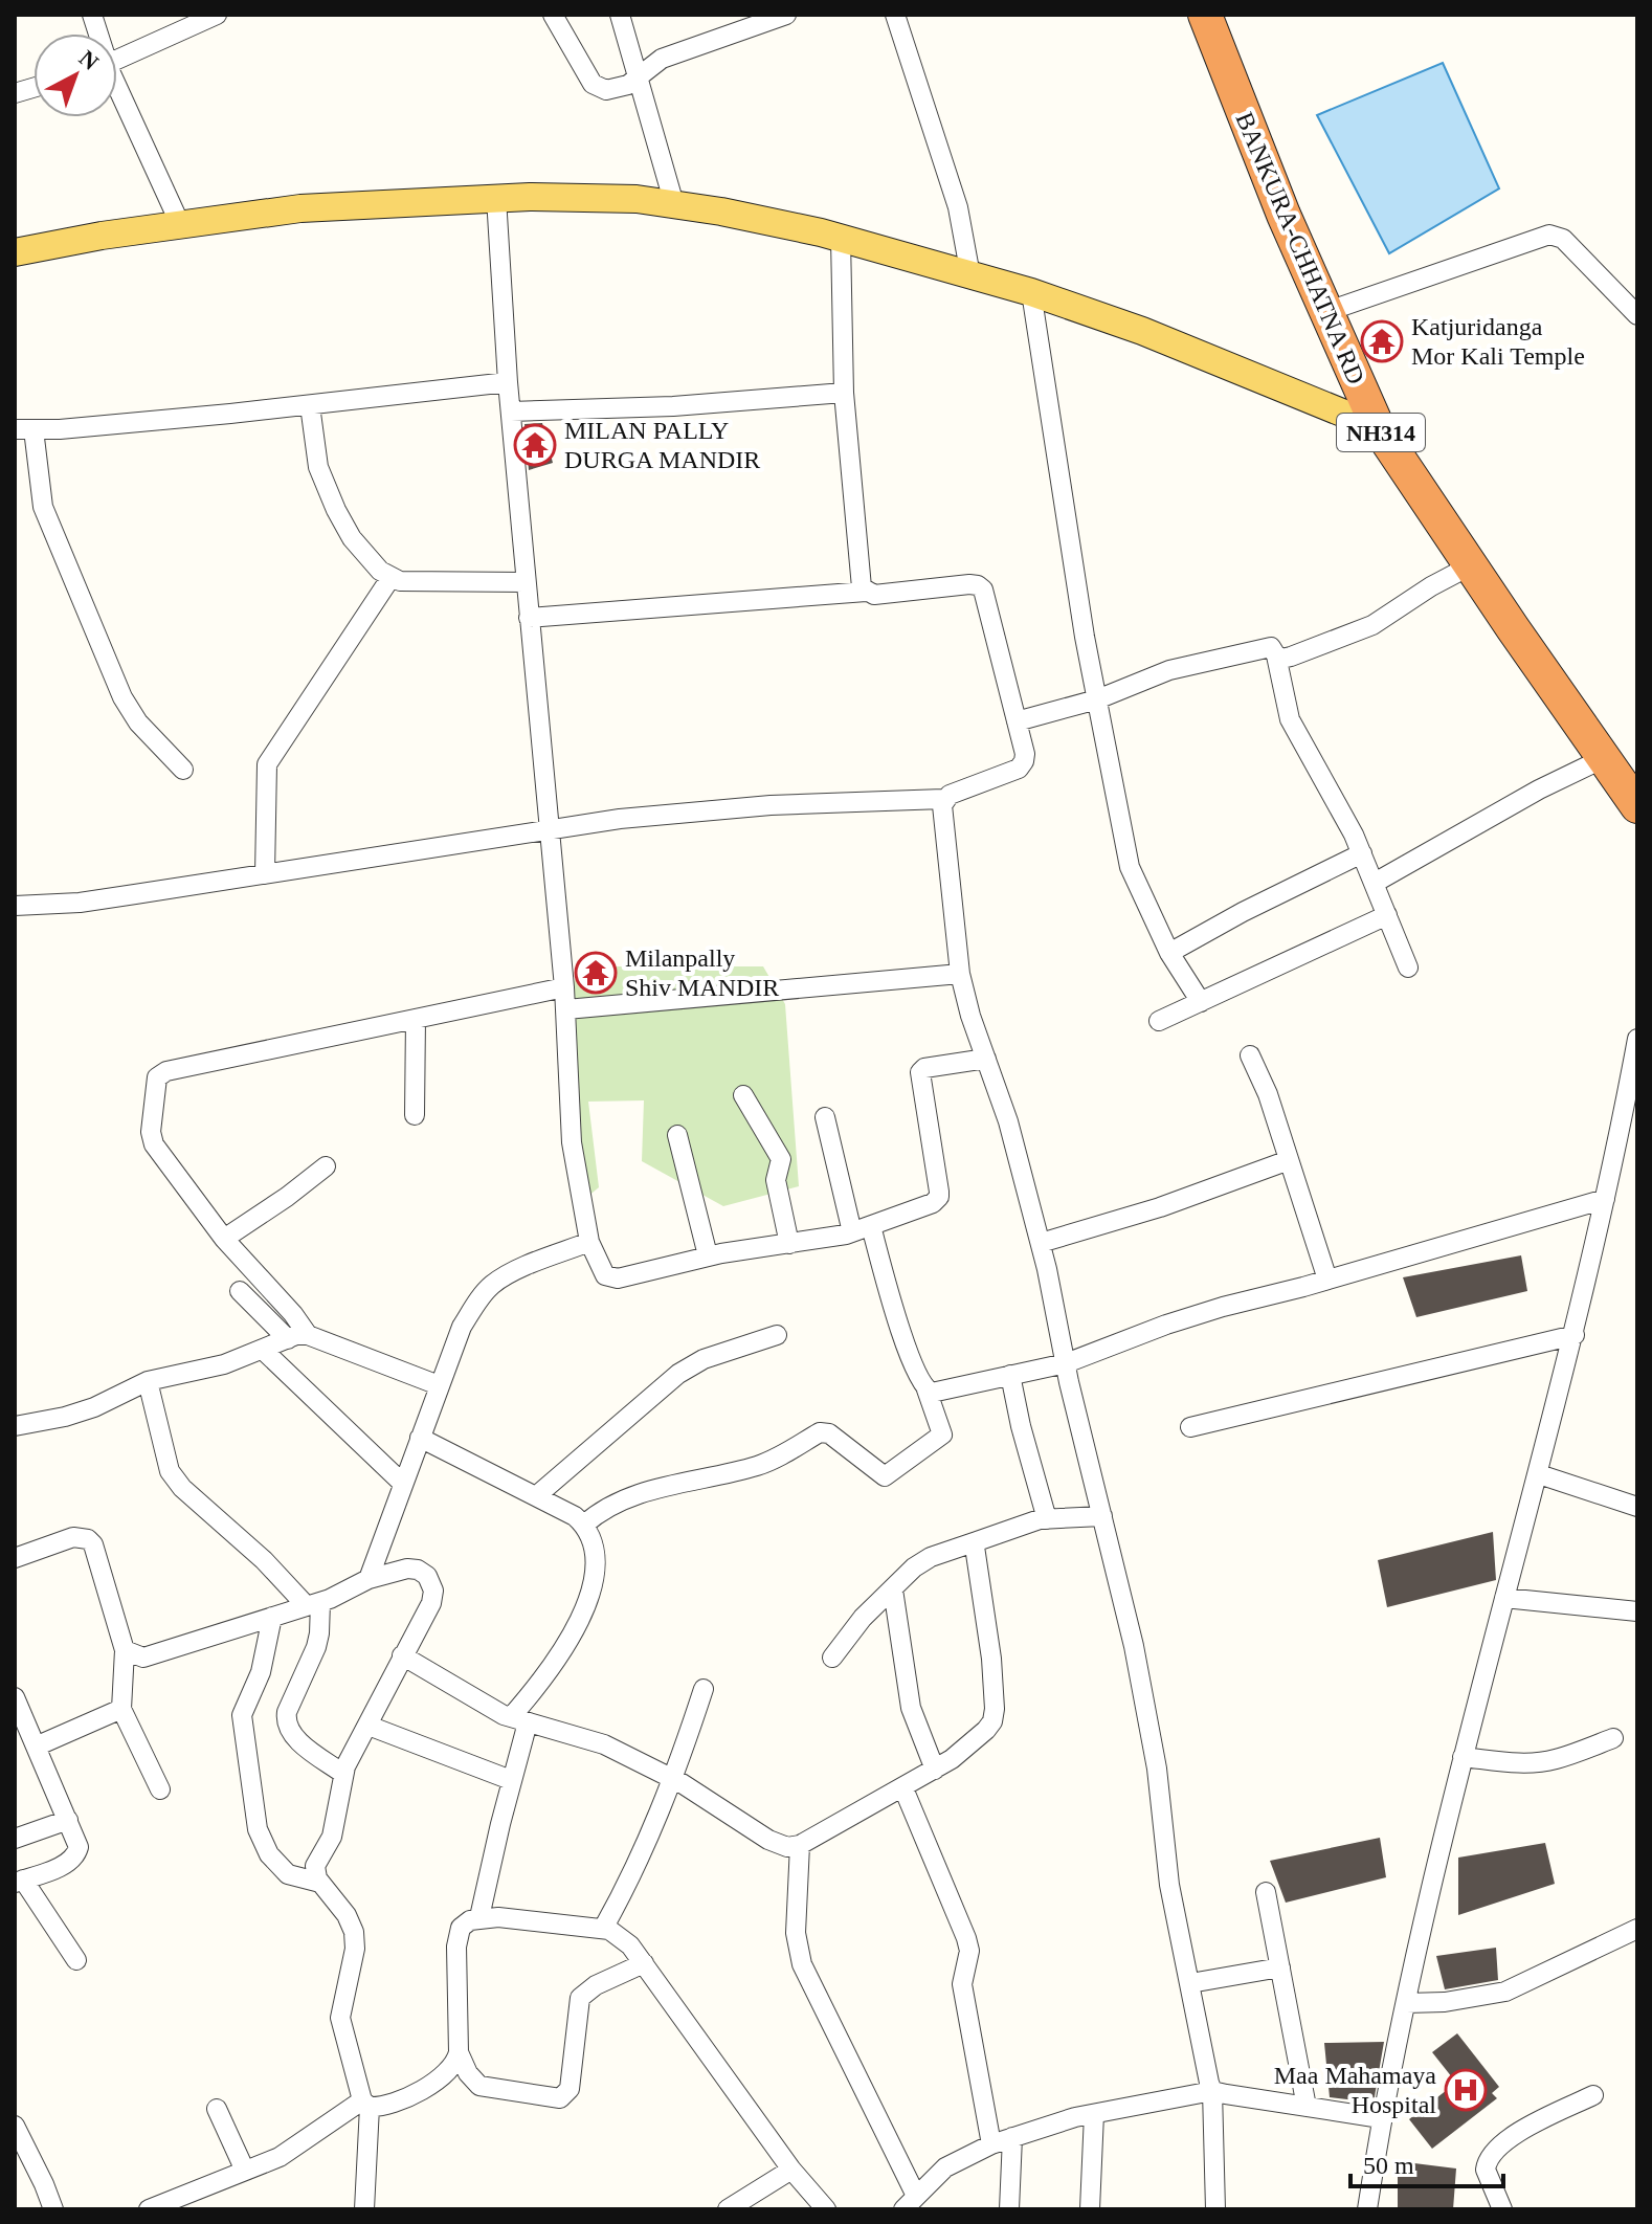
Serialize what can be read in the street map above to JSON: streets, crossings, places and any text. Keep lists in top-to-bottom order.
{
  "streets": {
    "highway": ["BANKURA-CHHATNA RD", "NH314"]
  },
  "places": {
    "temple": ["Katjuridanga Mor Kali Temple", "MILAN PALLY DURGA MANDIR", "Milanpally Shiv MANDIR"],
    "hospital": ["Maa Mahamaya Hospital"]
  },
  "scale_bar": "50 m",
  "north": "top right"
}
